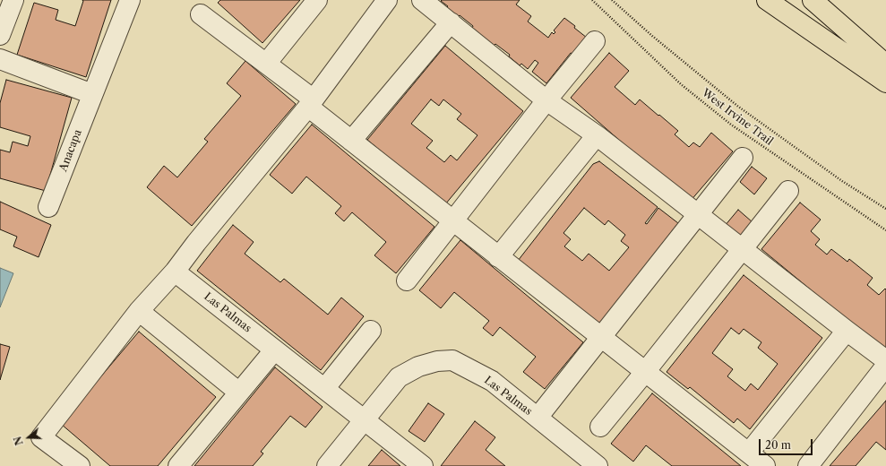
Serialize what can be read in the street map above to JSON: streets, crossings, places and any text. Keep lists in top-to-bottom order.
{
  "streets": {
    "street": ["Anacapa", "Las Palmas"],
    "path": ["West Irvine Trail"]
  },
  "scale_bar": "20 m",
  "north": "left"
}
